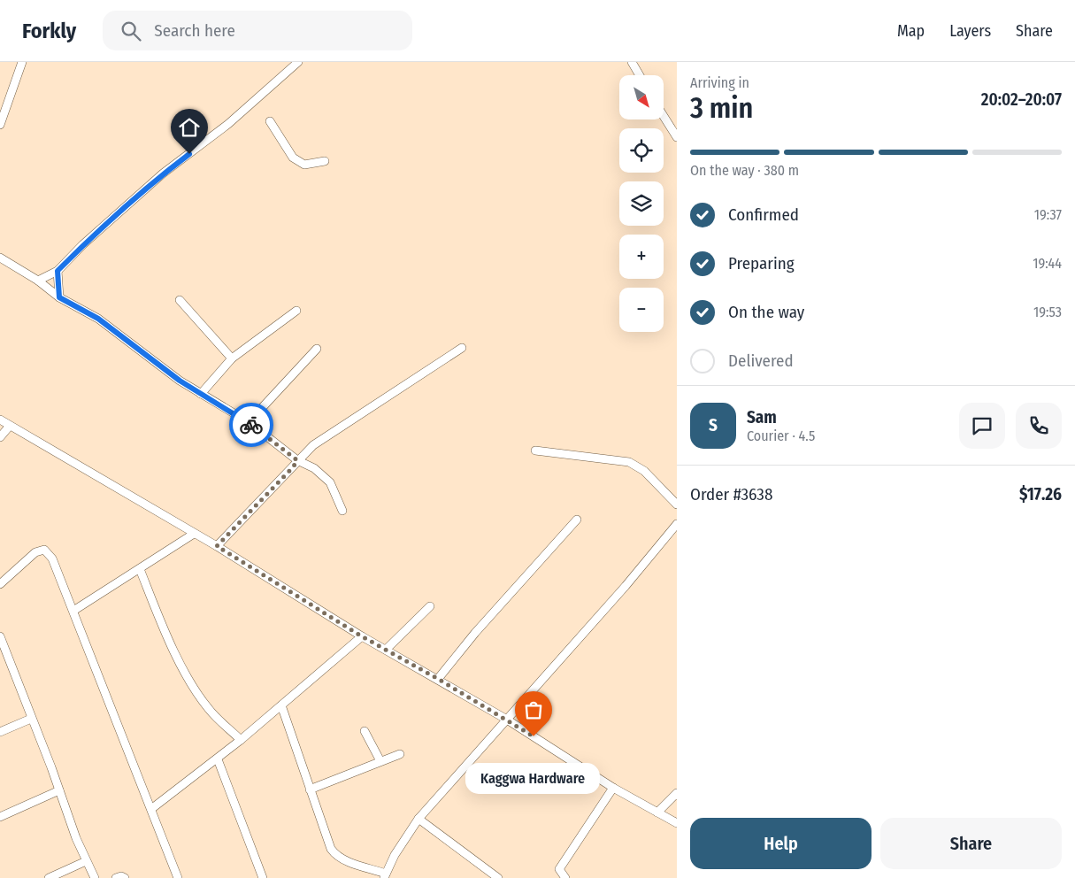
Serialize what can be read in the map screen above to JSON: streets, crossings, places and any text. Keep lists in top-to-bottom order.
{
  "places": ["Kaggwa Hardware"],
  "north": "bottom right",
  "page": {
    "header": "Forkly",
    "search": "Search here",
    "nav": ["Map", "Layers", "Share"],
    "heading": ["3 min", "Arriving in", "20:02–20:07"],
    "panel": [
      "Sam",
      "Courier · 4.5",
      "Order #3638",
      "$17.26"
    ],
    "map_buttons": ["+", "−"],
    "bar": "On the way · 380 m",
    "list": [
      ["Confirmed", "19:37"],
      ["Preparing", "19:44"],
      ["On the way", "19:53"],
      "Delivered"
    ],
    "round": "S",
    "bubble": "Kaggwa Hardware",
    "buttons": ["Help", "Share"]
  }
}
